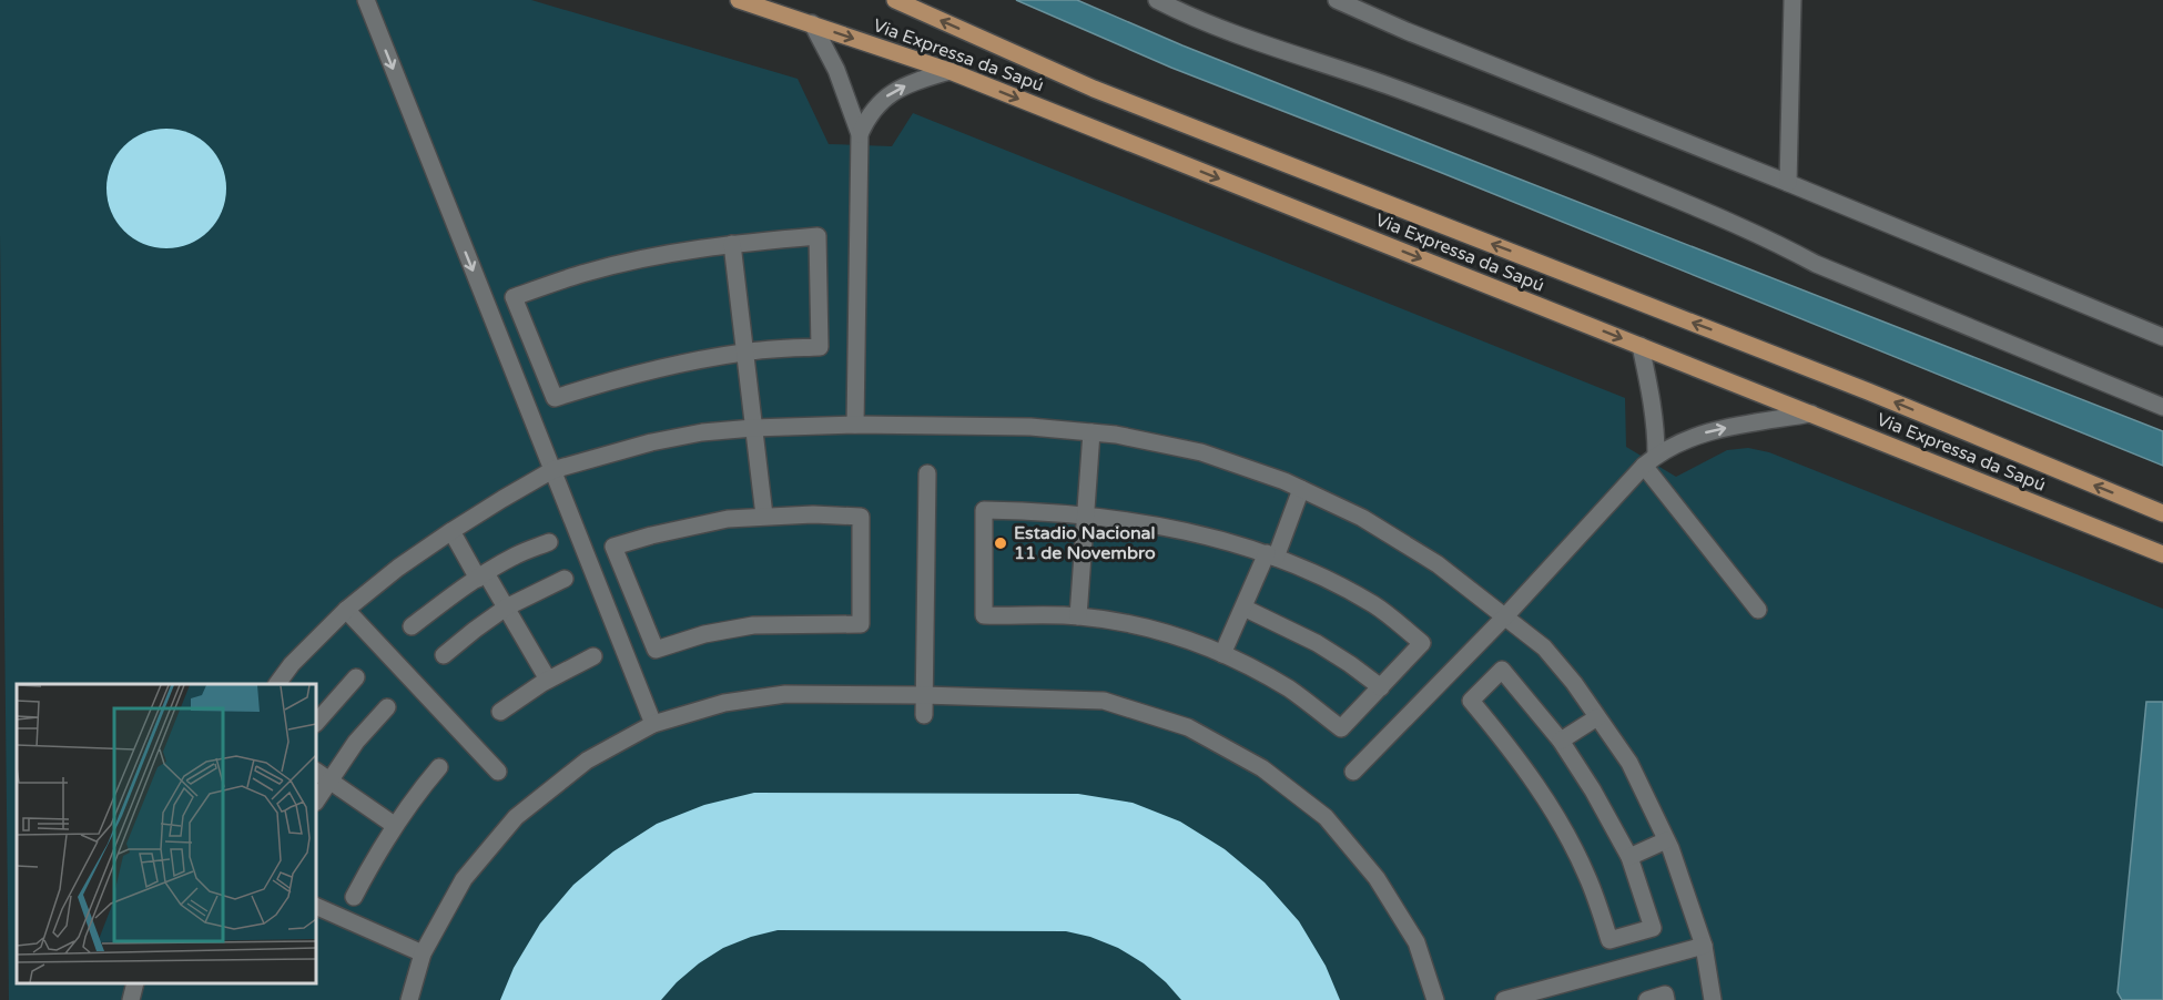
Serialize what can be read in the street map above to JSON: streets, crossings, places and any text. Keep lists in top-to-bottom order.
{
  "streets": {
    "main road": ["Via Expressa da Sapú"]
  },
  "places": ["Estadio Nacional 11 de Novembro"]
}
